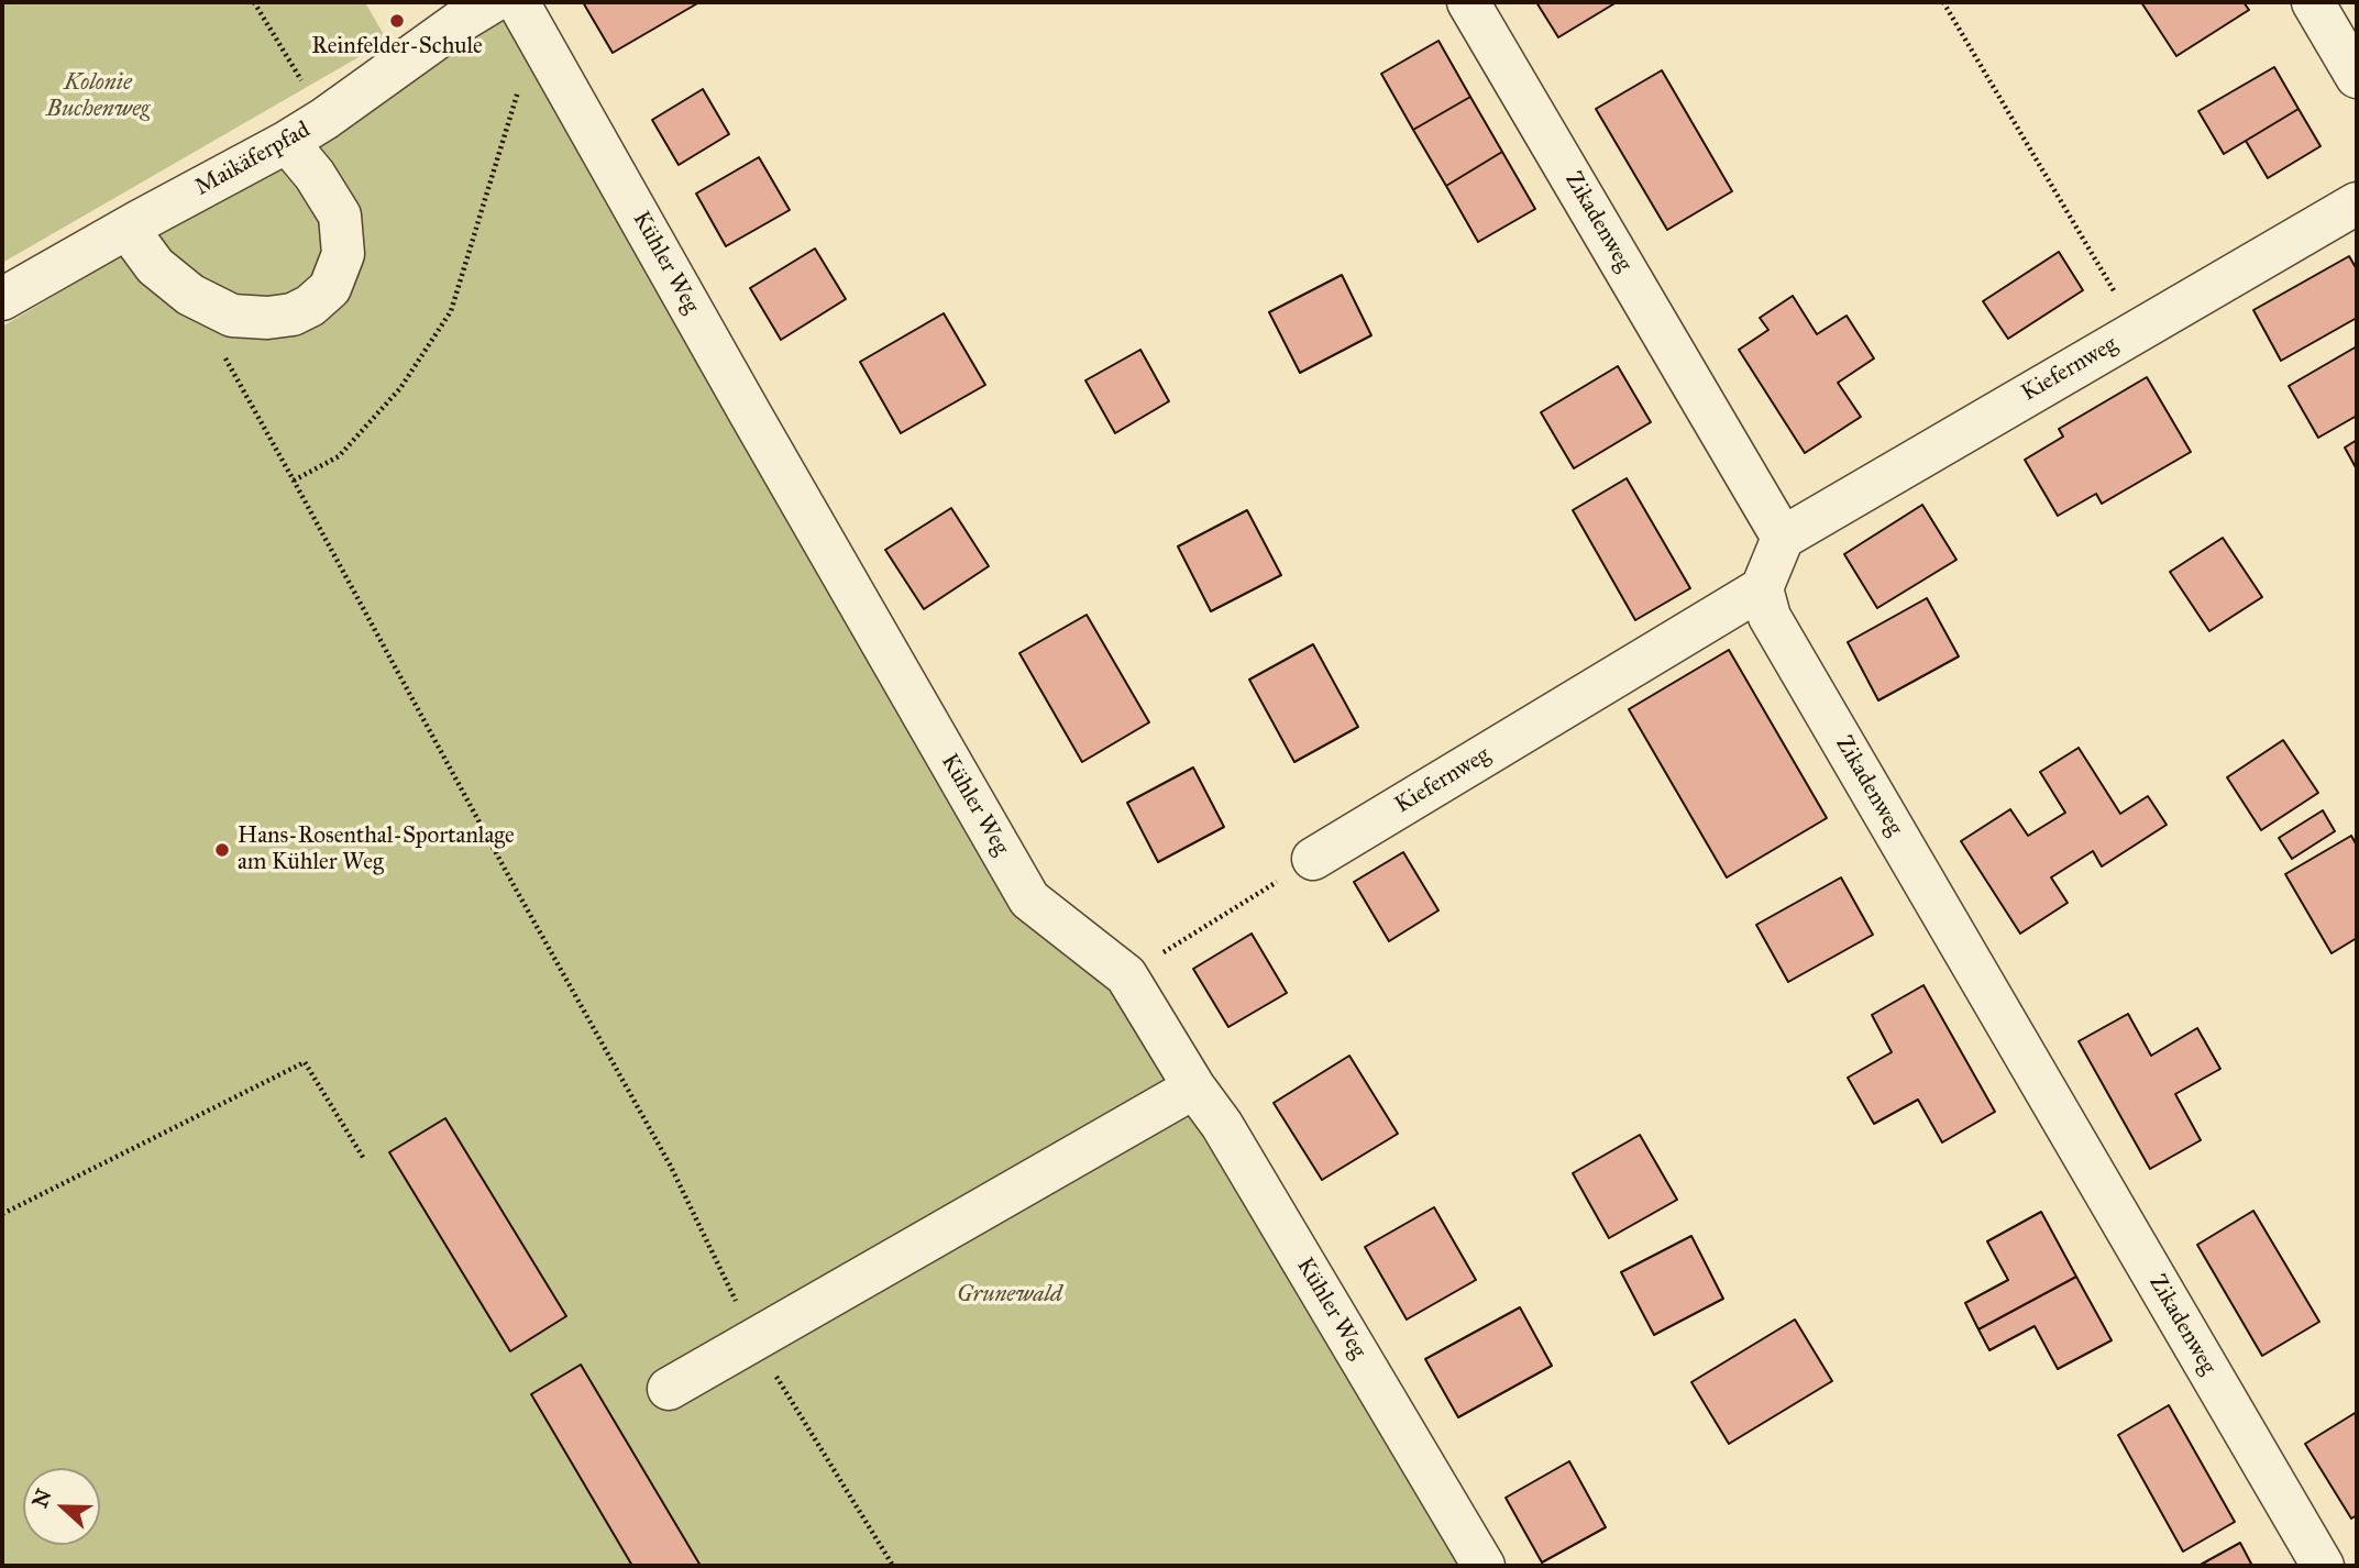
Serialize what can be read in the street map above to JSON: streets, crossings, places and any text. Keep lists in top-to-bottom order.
{
  "streets": {
    "street": [
      "Maikäferpfad",
      "Zikadenweg",
      "Kühler Weg",
      "Kiefernweg"
    ]
  },
  "crossings": [
    ["Zikadenweg", "Kiefernweg"]
  ],
  "parks": ["Kolonie Buchenweg", "Grunewald"],
  "places": ["Reinfelder-Schule", "Hans-Rosenthal-Sportanlage am Kühler Weg"],
  "north": "left"
}
